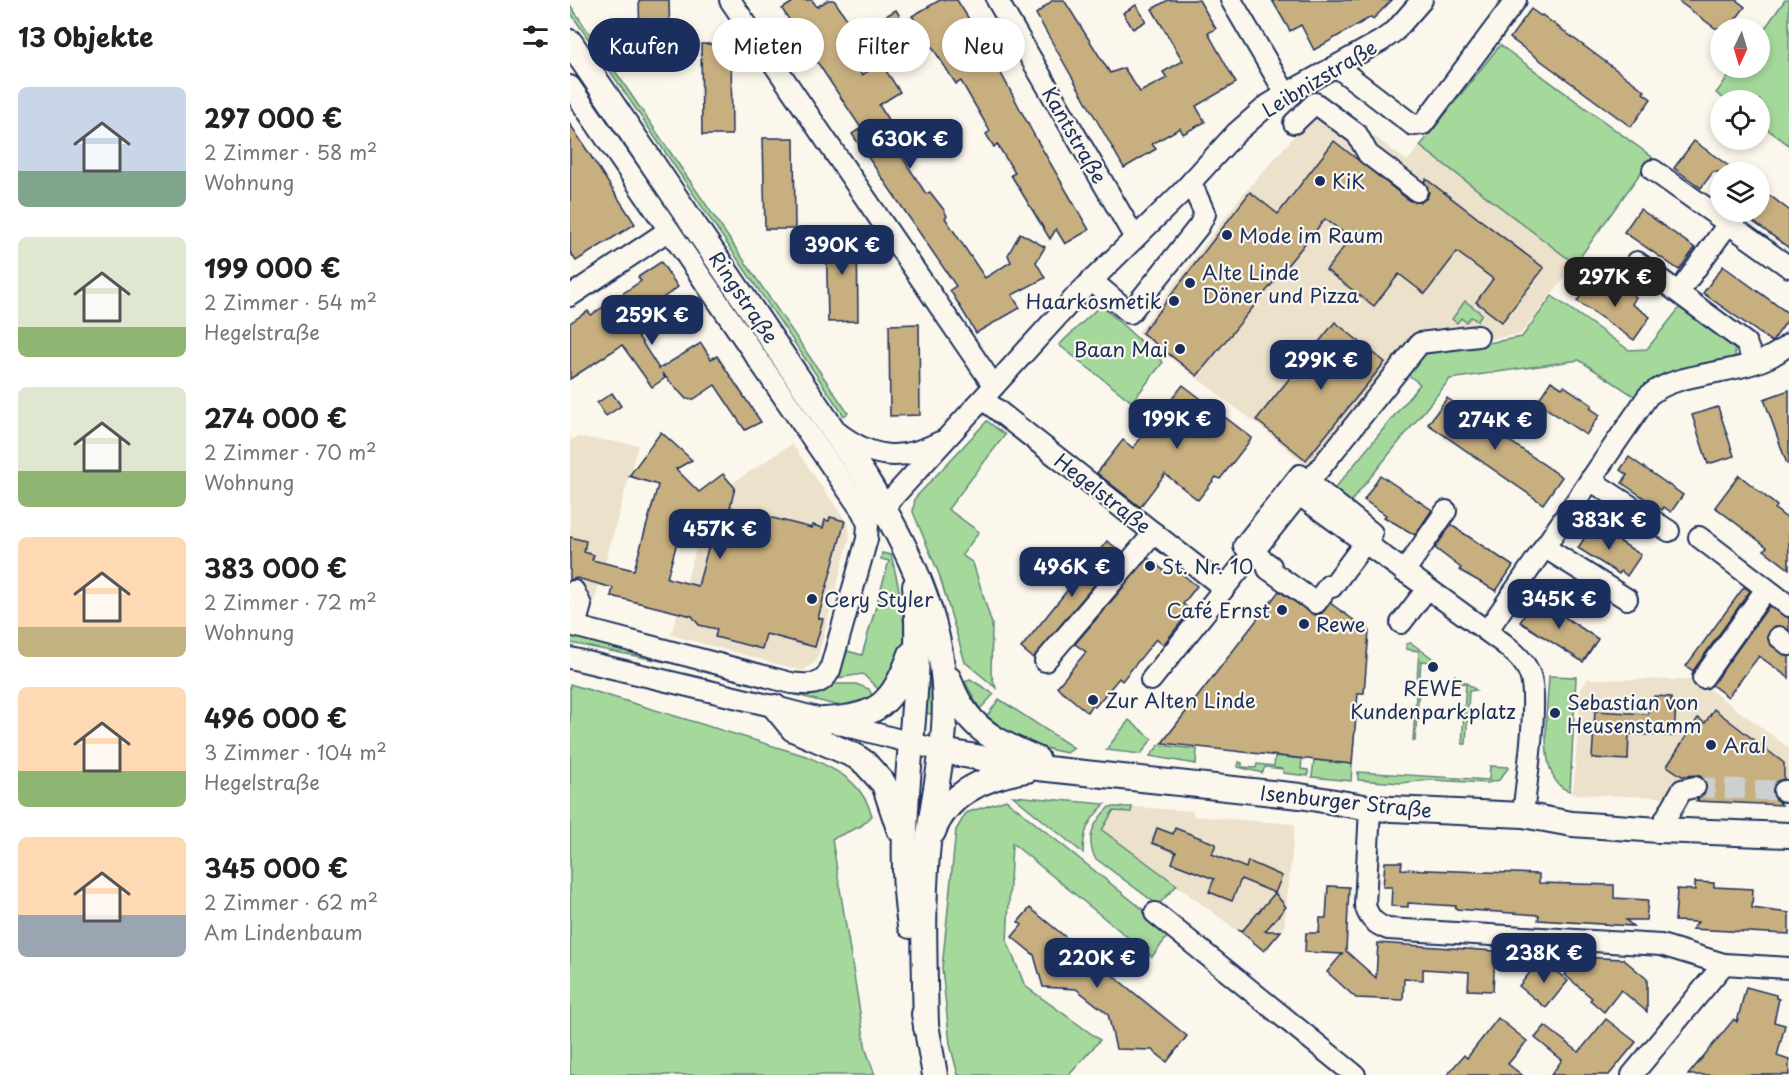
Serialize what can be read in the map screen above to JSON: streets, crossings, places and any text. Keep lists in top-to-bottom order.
{
  "streets": {
    "main road": ["Ringstraße", "Isenburger Straße"],
    "street": ["Leibnizstraße", "Kantstraße", "Hegelstraße"]
  },
  "crossings": [
    ["Leibnizstraße", "Kantstraße"],
    ["Leibnizstraße", "Ringstraße"],
    ["Leibnizstraße", "Hegelstraße"],
    ["Ringstraße", "Isenburger Straße"]
  ],
  "places": [
    "KiK",
    "Mode im Raum",
    "Alte Linde Döner und Pizza",
    "Haarkosmetik",
    "Baan Mai",
    "St. Nr. 10",
    "Cery Styler",
    "Café Ernst",
    "Rewe",
    "REWE Kundenparkplatz",
    "Zur Alten Linde",
    "Sebastian von Heusenstamm",
    "Aral"
  ],
  "north": "bottom",
  "page": {
    "heading": "13 Objekte",
    "chip": [
      "Kaufen",
      "Mieten",
      "Filter",
      "Neu"
    ],
    "list": [
      {
        "name": "297 000 €",
        "note": "2 Zimmer · 58 m² · Wohnung"
      },
      {
        "name": "199 000 €",
        "note": "2 Zimmer · 54 m² · Hegelstraße"
      },
      {
        "name": "274 000 €",
        "note": "2 Zimmer · 70 m² · Wohnung"
      },
      {
        "name": "383 000 €",
        "note": "2 Zimmer · 72 m² · Wohnung"
      },
      {
        "name": "496 000 €",
        "note": "3 Zimmer · 104 m² · Hegelstraße"
      },
      {
        "name": "345 000 €",
        "note": "2 Zimmer · 62 m² · Am Lindenbaum"
      }
    ],
    "price": [
      "630K €",
      "390K €",
      "297K €",
      "259K €",
      "299K €",
      "199K €",
      "274K €",
      "383K €",
      "457K €",
      "496K €",
      "345K €",
      "238K €",
      "220K €"
    ]
  }
}
